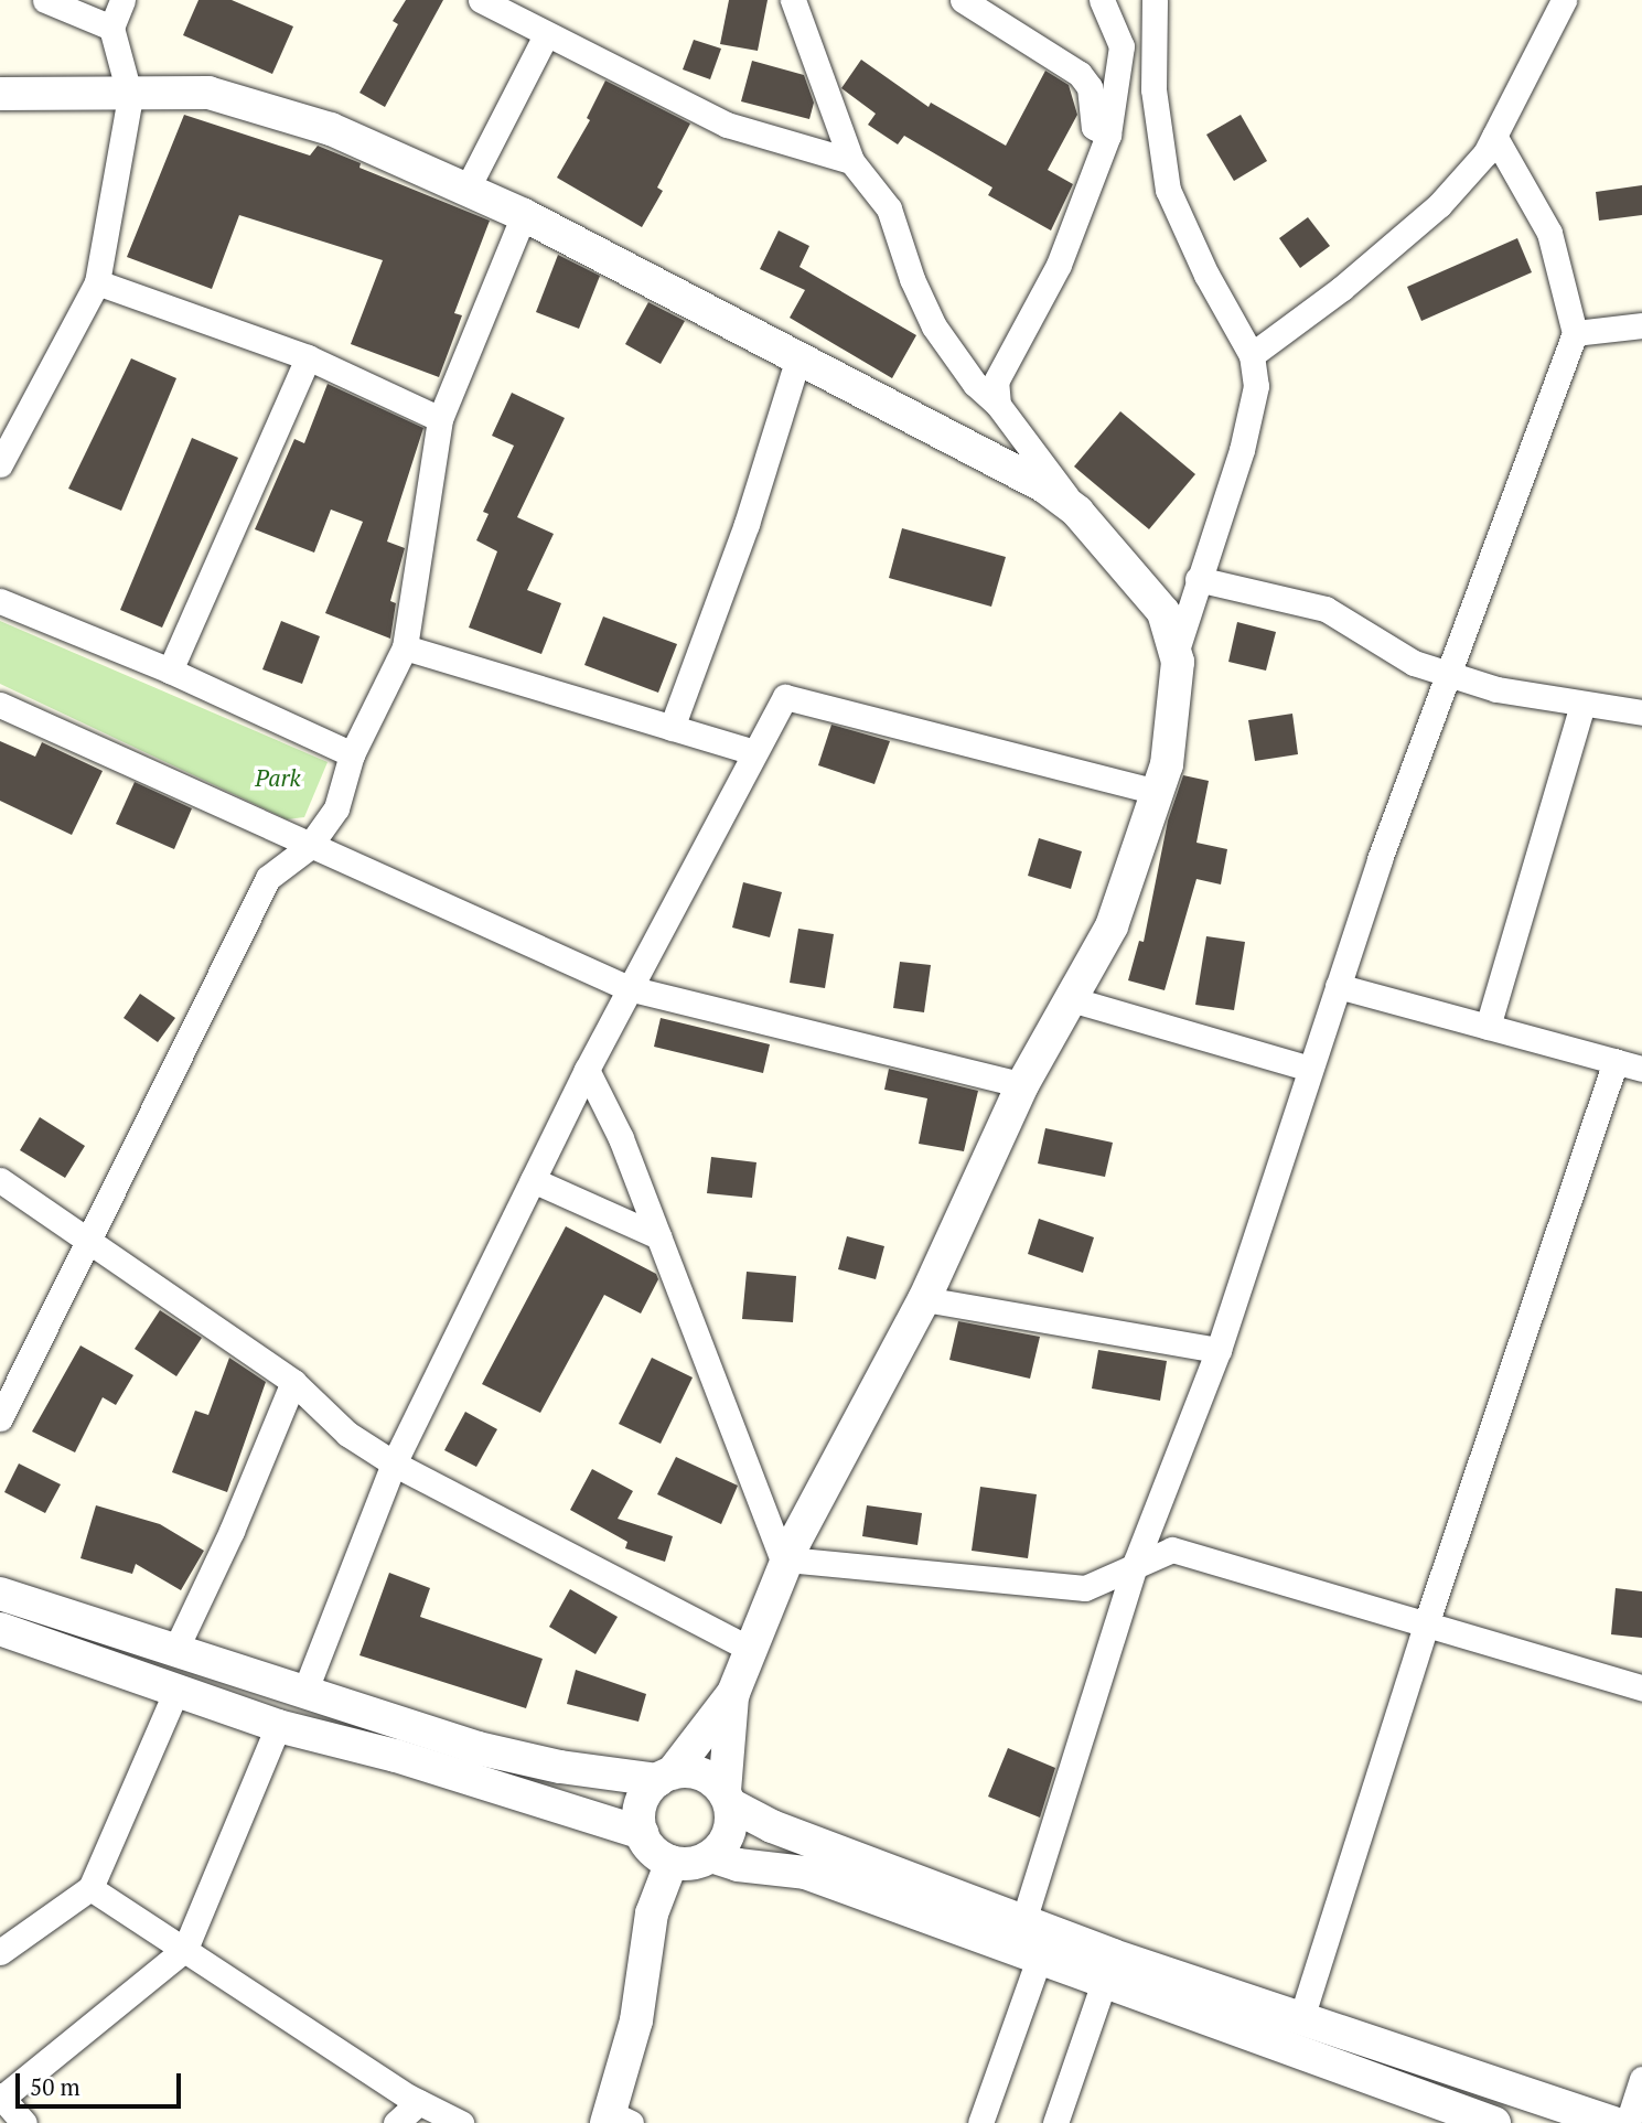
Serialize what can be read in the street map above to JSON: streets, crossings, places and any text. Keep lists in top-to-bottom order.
{
  "parks": ["Park"],
  "scale_bar": "50 m"
}
